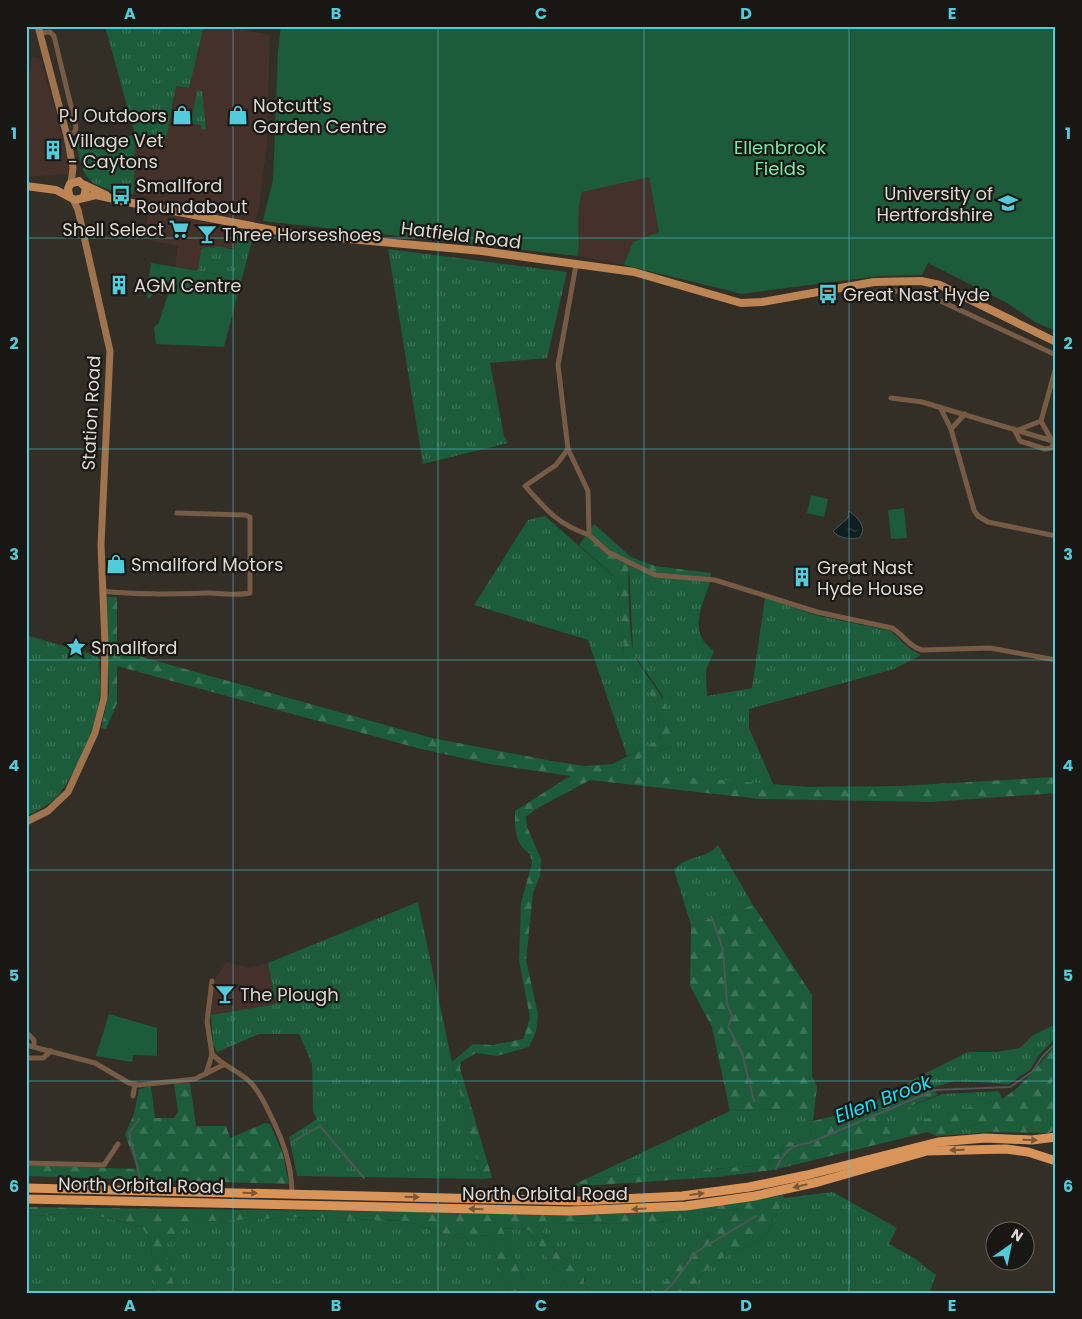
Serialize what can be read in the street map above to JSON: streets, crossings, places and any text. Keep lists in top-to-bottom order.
{
  "streets": {
    "highway": ["North Orbital Road"],
    "main road": ["Hatfield Road"],
    "street": ["Station Road"]
  },
  "crossings": [
    ["Hatfield Road", "Station Road"]
  ],
  "water": ["Ellen Brook"],
  "parks": ["Ellenbrook Fields"],
  "places": {
    "shop": ["PJ Outdoors", "Notcutt's Garden Centre", "Smallford Motors"],
    "building": ["Village Vet - Caytons", "AGM Centre", "Great Nast Hyde House"],
    "bus stop": ["Smallford Roundabout", "Great Nast Hyde"],
    "school or university": ["University of Hertfordshire"],
    "supermarket": ["Shell Select"],
    "bar": ["Three Horseshoes", "The Plough"],
    "place": ["Smallford"]
  },
  "north": "top right",
  "grid": {
    "columns": [
      "A",
      "B",
      "C",
      "D",
      "E"
    ],
    "rows": [
      "1",
      "2",
      "3",
      "4",
      "5",
      "6"
    ]
  }
}
